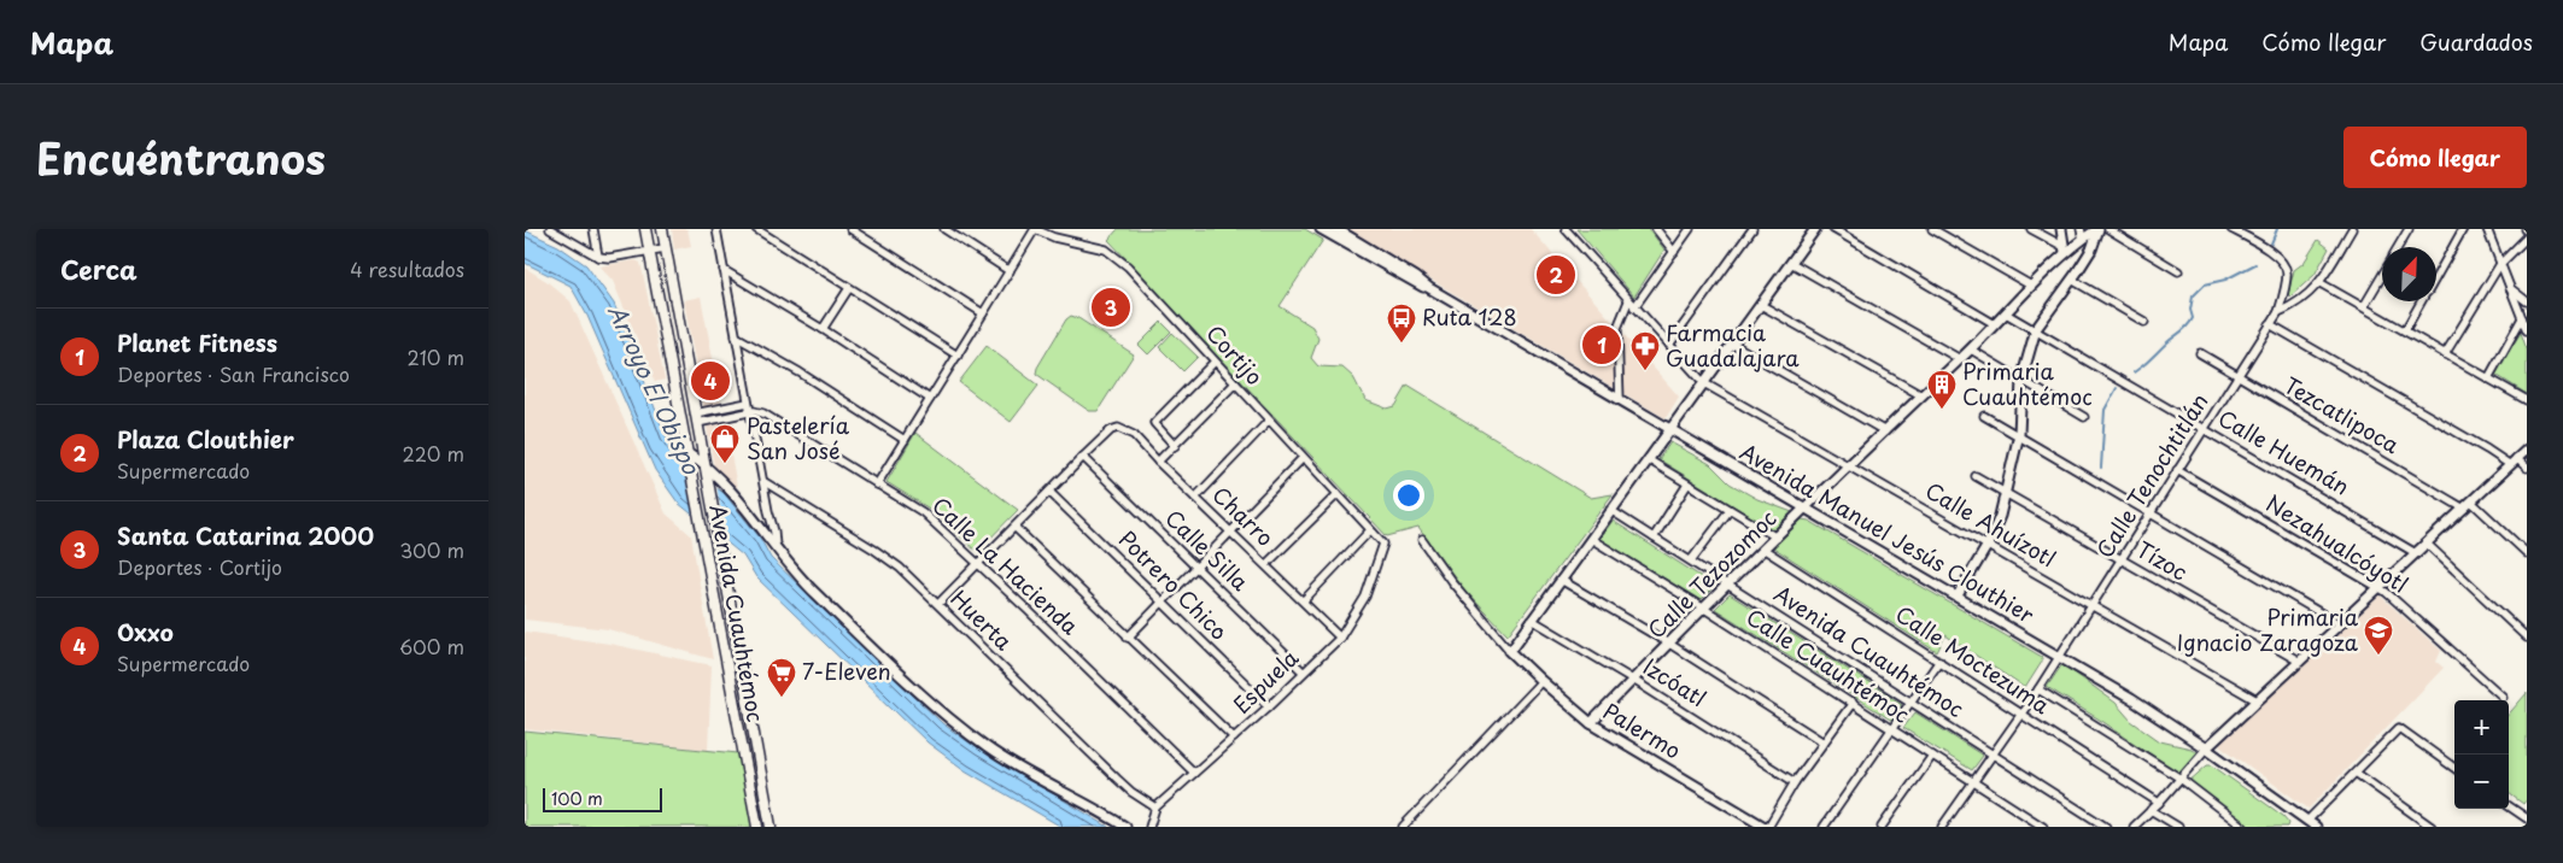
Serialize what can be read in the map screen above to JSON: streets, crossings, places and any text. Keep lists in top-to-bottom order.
{
  "streets": {
    "main road": ["Avenida Cuauhtémoc"],
    "street": [
      "Cortijo",
      "Tezcatlipoca",
      "Calle Huemán",
      "Calle Tenochtitlán",
      "Charro",
      "Calle Ahuízotl",
      "Avenida Manuel Jesús Clouthier",
      "Nezahualcóyotl",
      "Calle Silla",
      "Tízoc",
      "Calle La Hacienda",
      "Calle Tezozomoc",
      "Potrero Chico",
      "Huerta",
      "Calle Moctezuma",
      "Calle Cuauhtémoc",
      "Espuela",
      "Izcóatl",
      "Palermo"
    ]
  },
  "crossings": [
    ["Cortijo", "Espuela"],
    ["Tezcatlipoca", "Calle Tenochtitlán"],
    ["Calle Huemán", "Calle Tenochtitlán"],
    ["Calle Huemán", "Calle Tezozomoc"],
    ["Calle Tenochtitlán", "Calle Ahuízotl"],
    ["Calle Tenochtitlán", "Avenida Manuel Jesús Clouthier"],
    ["Calle Tenochtitlán", "Nezahualcóyotl"],
    ["Calle Tenochtitlán", "Tízoc"],
    ["Calle Tenochtitlán", "Avenida Cuauhtémoc"],
    ["Calle Tenochtitlán", "Calle Moctezuma"],
    ["Calle Tenochtitlán", "Calle Cuauhtémoc"],
    ["Charro", "Calle Silla"],
    ["Charro", "Espuela"],
    ["Calle Ahuízotl", "Calle Tezozomoc"],
    ["Avenida Manuel Jesús Clouthier", "Calle Tezozomoc"],
    ["Calle Silla", "Espuela"],
    ["Calle La Hacienda", "Avenida Cuauhtémoc"],
    ["Calle La Hacienda", "Espuela"],
    ["Calle Tezozomoc", "Avenida Cuauhtémoc"],
    ["Calle Tezozomoc", "Calle Moctezuma"],
    ["Calle Tezozomoc", "Calle Cuauhtémoc"],
    ["Calle Tezozomoc", "Izcóatl"],
    ["Calle Tezozomoc", "Palermo"],
    ["Potrero Chico", "Espuela"],
    ["Huerta", "Espuela"]
  ],
  "water": ["Arroyo El Obispo"],
  "places": {
    "bus stop": ["Ruta 128"],
    "pharmacy": ["Farmacia Guadalajara"],
    "building": ["Primaria Cuauhtémoc"],
    "shop": ["Pastelería San José"],
    "school or university": ["Primaria Ignacio Zaragoza"],
    "supermarket": ["7-Eleven"]
  },
  "scale_bar": "100 m",
  "north": "top right",
  "page": {
    "header": "Mapa",
    "nav": ["Mapa", "Cómo llegar", "Guardados"],
    "title": "Encuéntranos",
    "buttons": "Cómo llegar",
    "heading": ["Cerca", "4 resultados"],
    "pins": [
      "2",
      "3",
      "1",
      "4"
    ],
    "list": [
      {
        "mark": "1",
        "name": "Planet Fitness",
        "note": "Deportes · San Francisco",
        "value": "210 m"
      },
      {
        "mark": "2",
        "name": "Plaza Clouthier",
        "note": "Supermercado",
        "value": "220 m"
      },
      {
        "mark": "3",
        "name": "Santa Catarina 2000",
        "note": "Deportes · Cortijo",
        "value": "300 m"
      },
      {
        "mark": "4",
        "name": "Oxxo",
        "note": "Supermercado",
        "value": "600 m"
      }
    ],
    "map_buttons": ["+", "−"],
    "scale": "100 m"
  }
}
